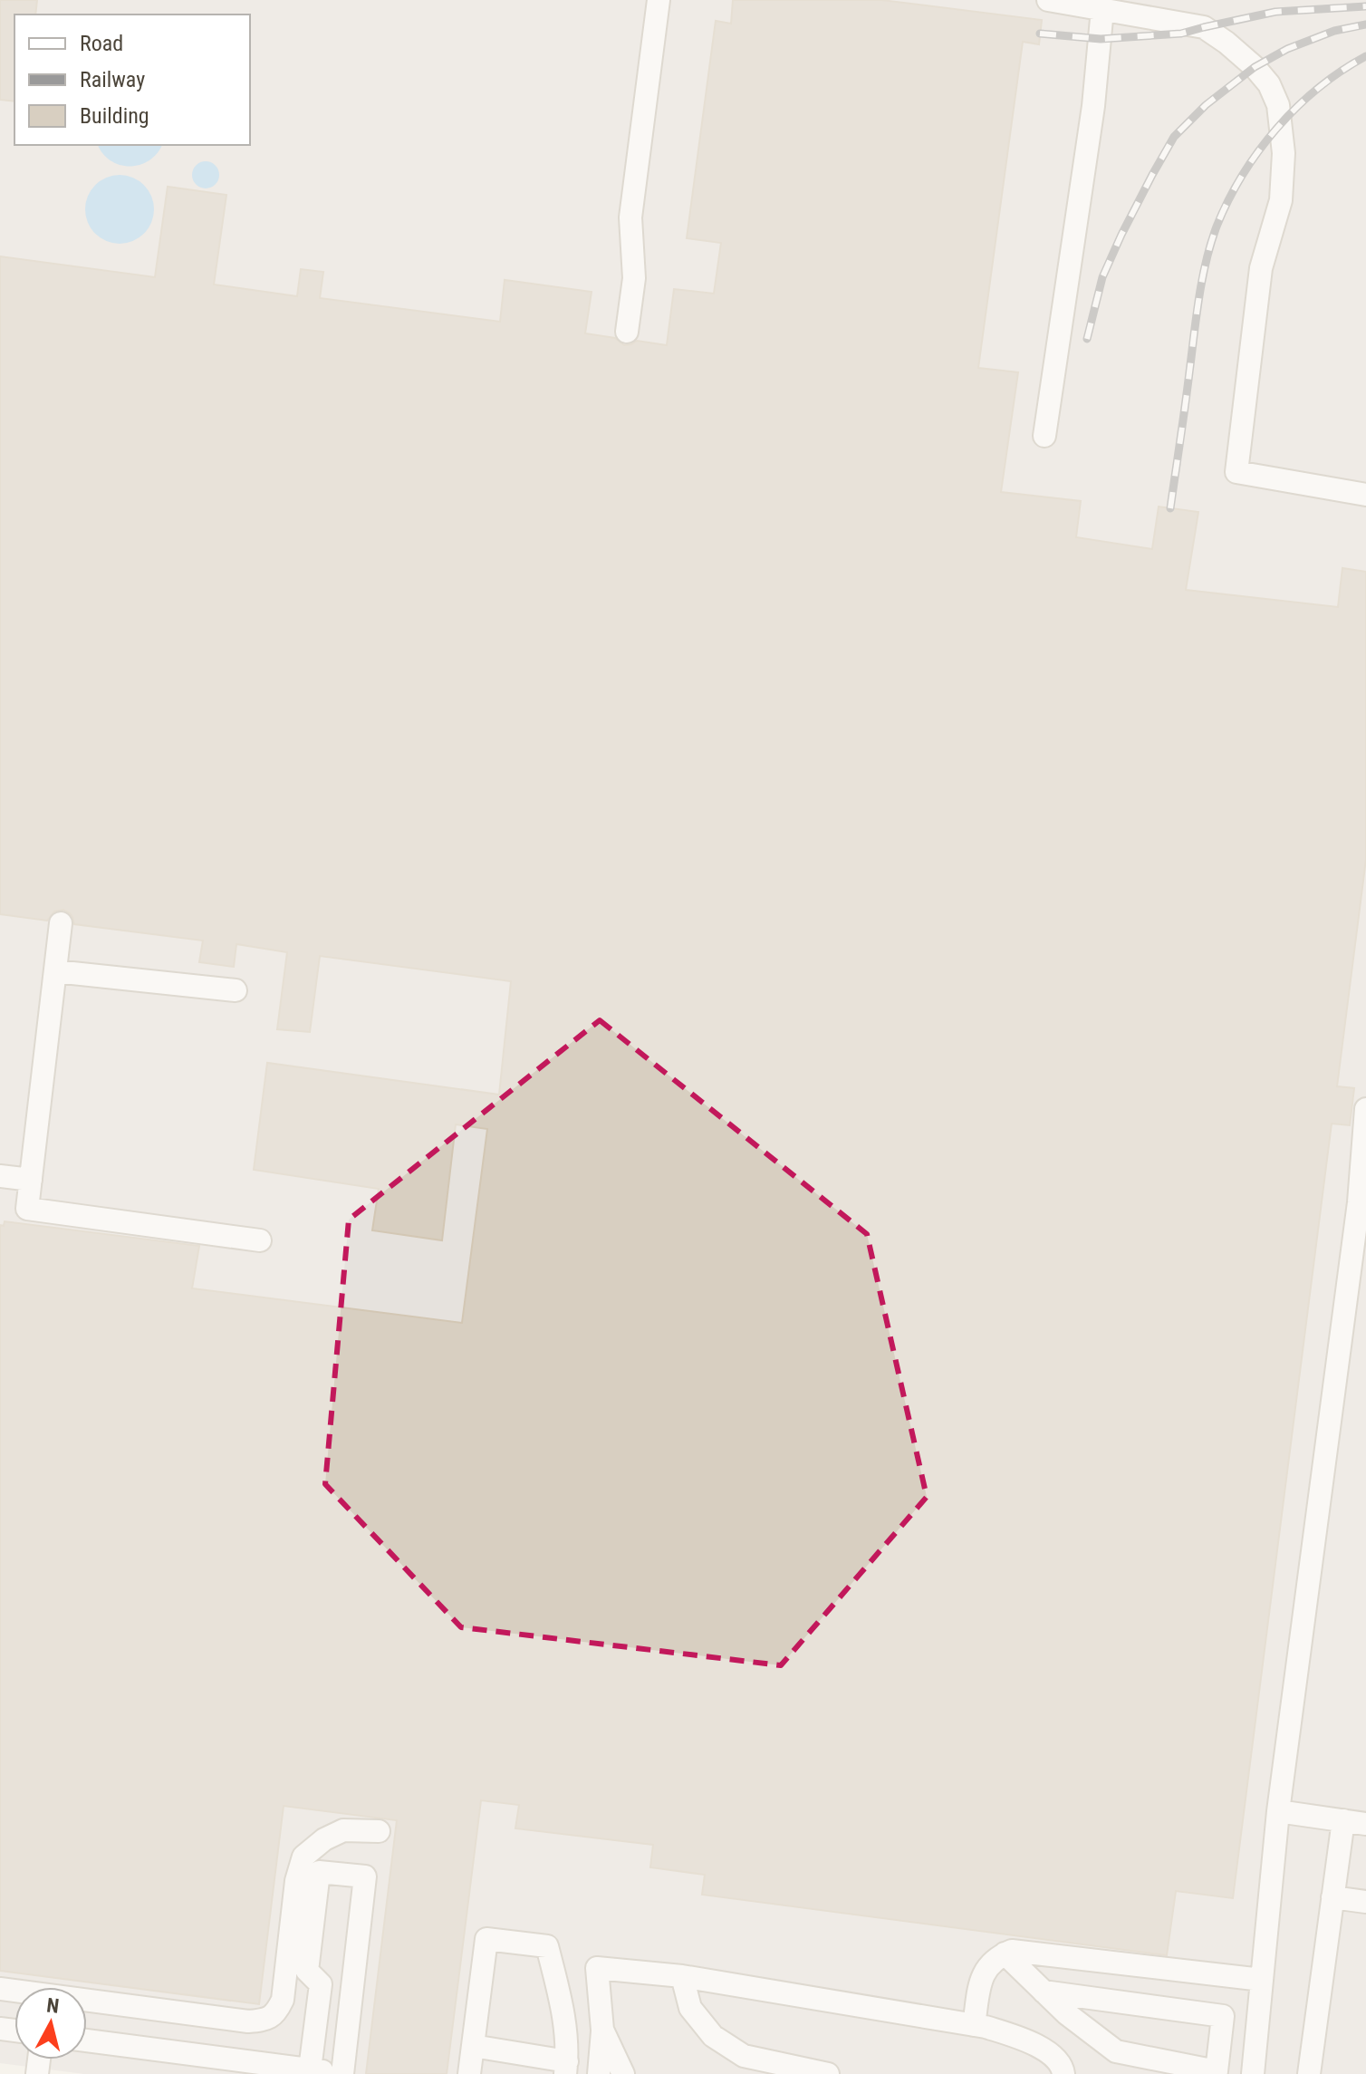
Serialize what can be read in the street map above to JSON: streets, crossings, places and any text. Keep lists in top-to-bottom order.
{
  "legend": ["Road", "Railway", "Building"],
  "north": "top"
}
